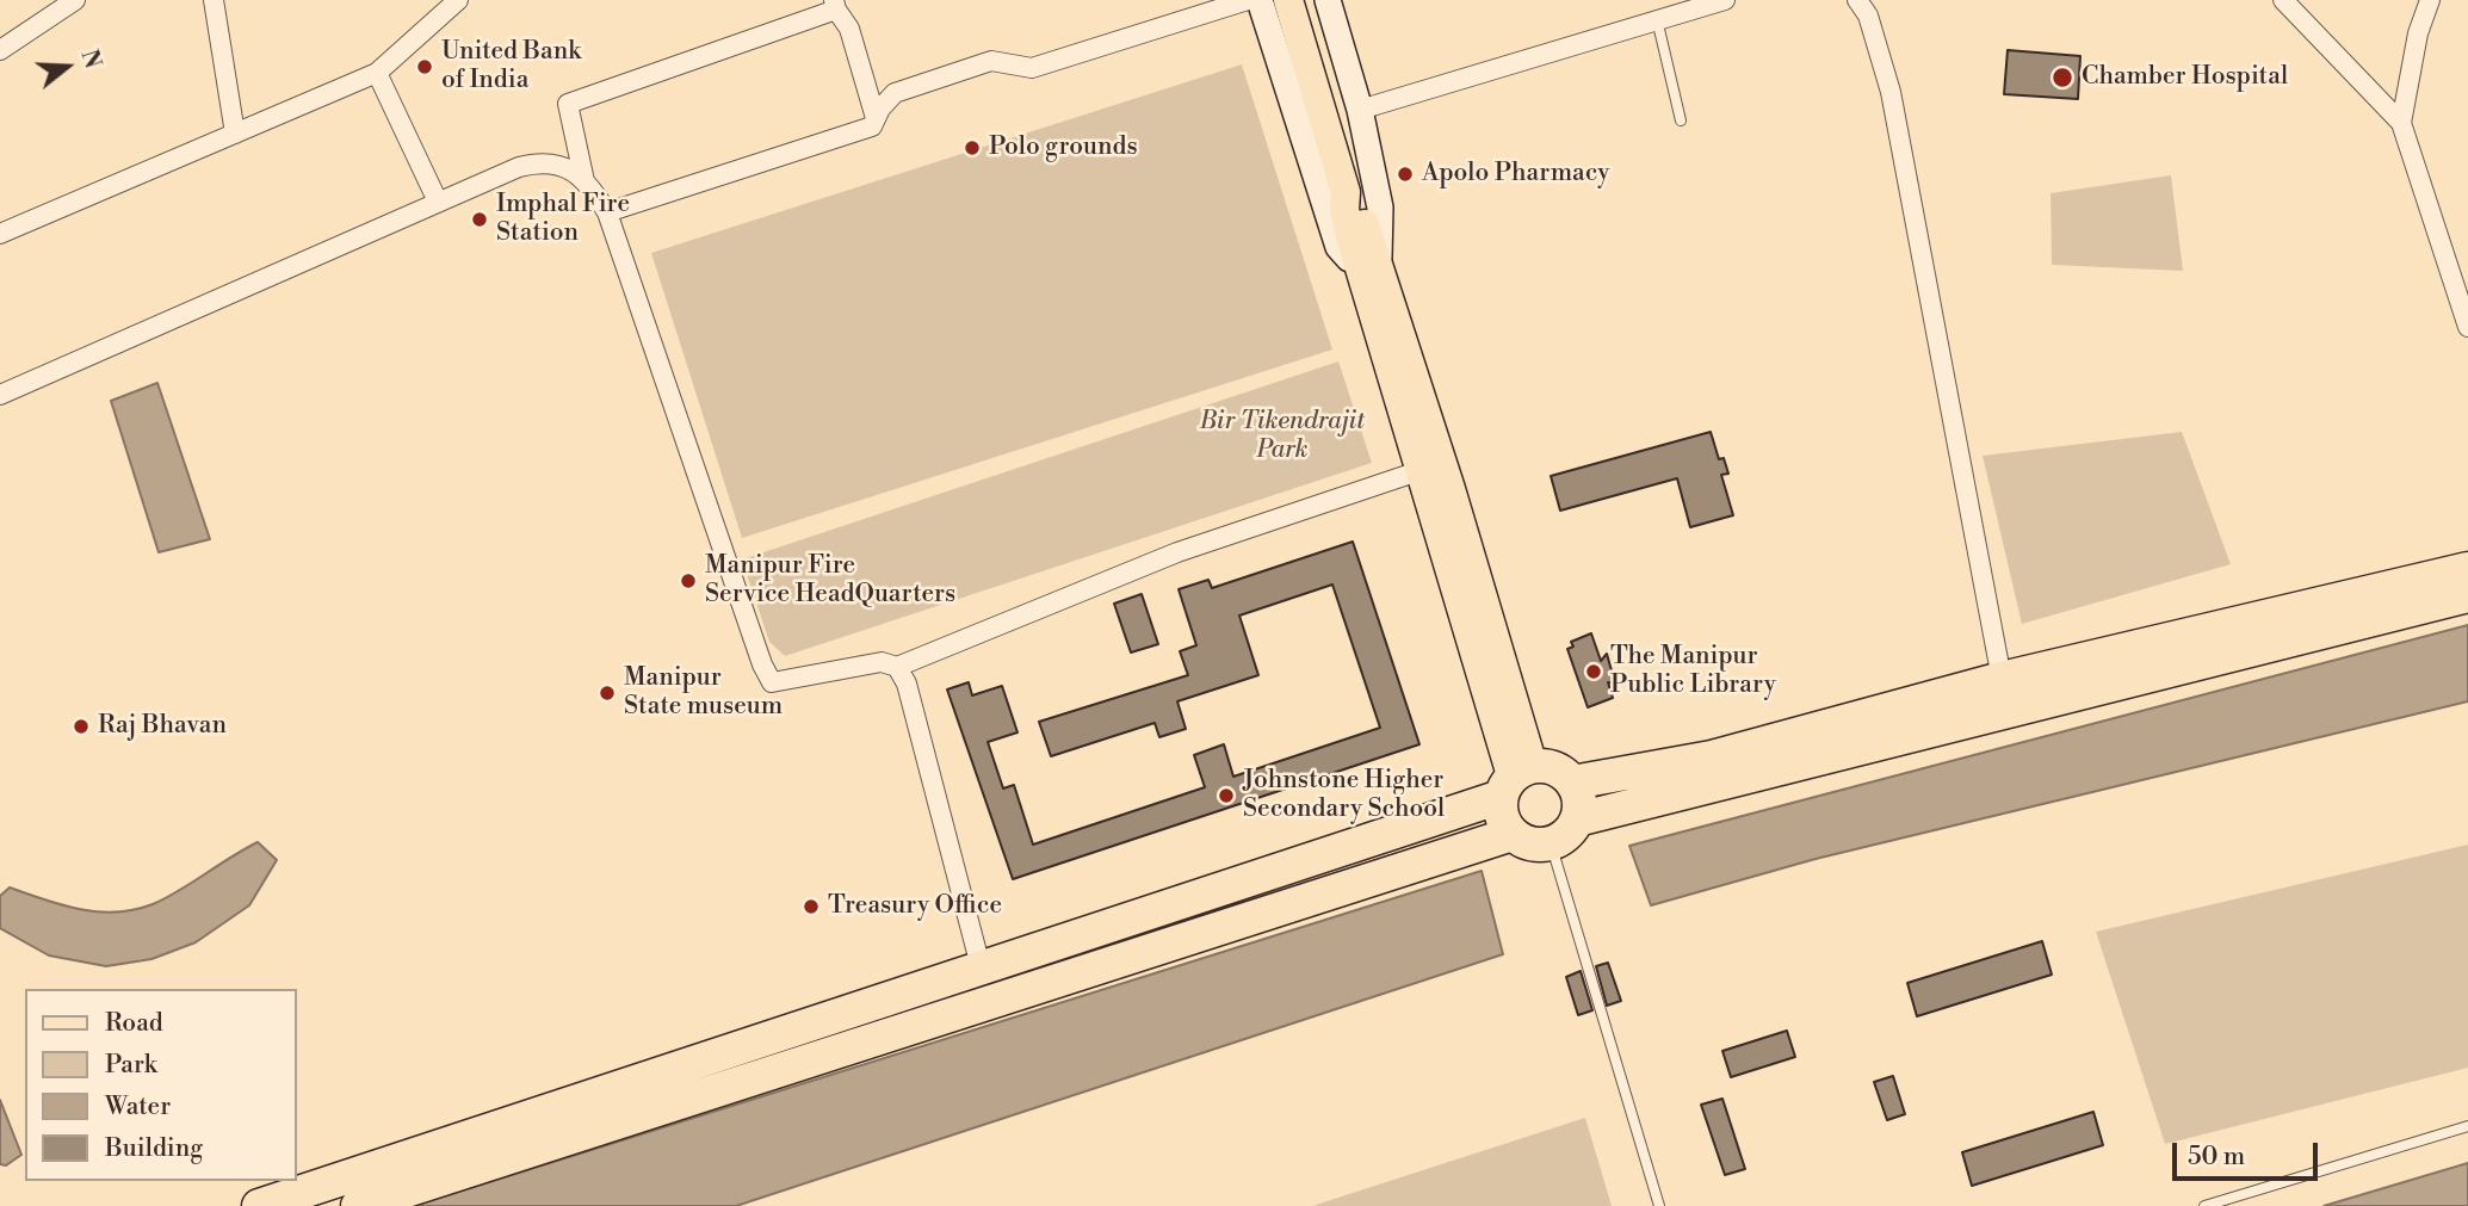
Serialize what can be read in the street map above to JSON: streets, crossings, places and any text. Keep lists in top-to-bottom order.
{
  "parks": ["Bir Tikendrajit Park"],
  "places": [
    "United Bank of India",
    "Chamber Hospital",
    "Polo grounds",
    "Apolo Pharmacy",
    "Imphal Fire Station",
    "Manipur Fire Service HeadQuarters",
    "The Manipur Public Library",
    "Manipur State museum",
    "Raj Bhavan",
    "Johnstone Higher Secondary School",
    "Treasury Office"
  ],
  "legend": [
    "Road",
    "Park",
    "Water",
    "Building"
  ],
  "scale_bar": "50 m",
  "north": "right"
}
